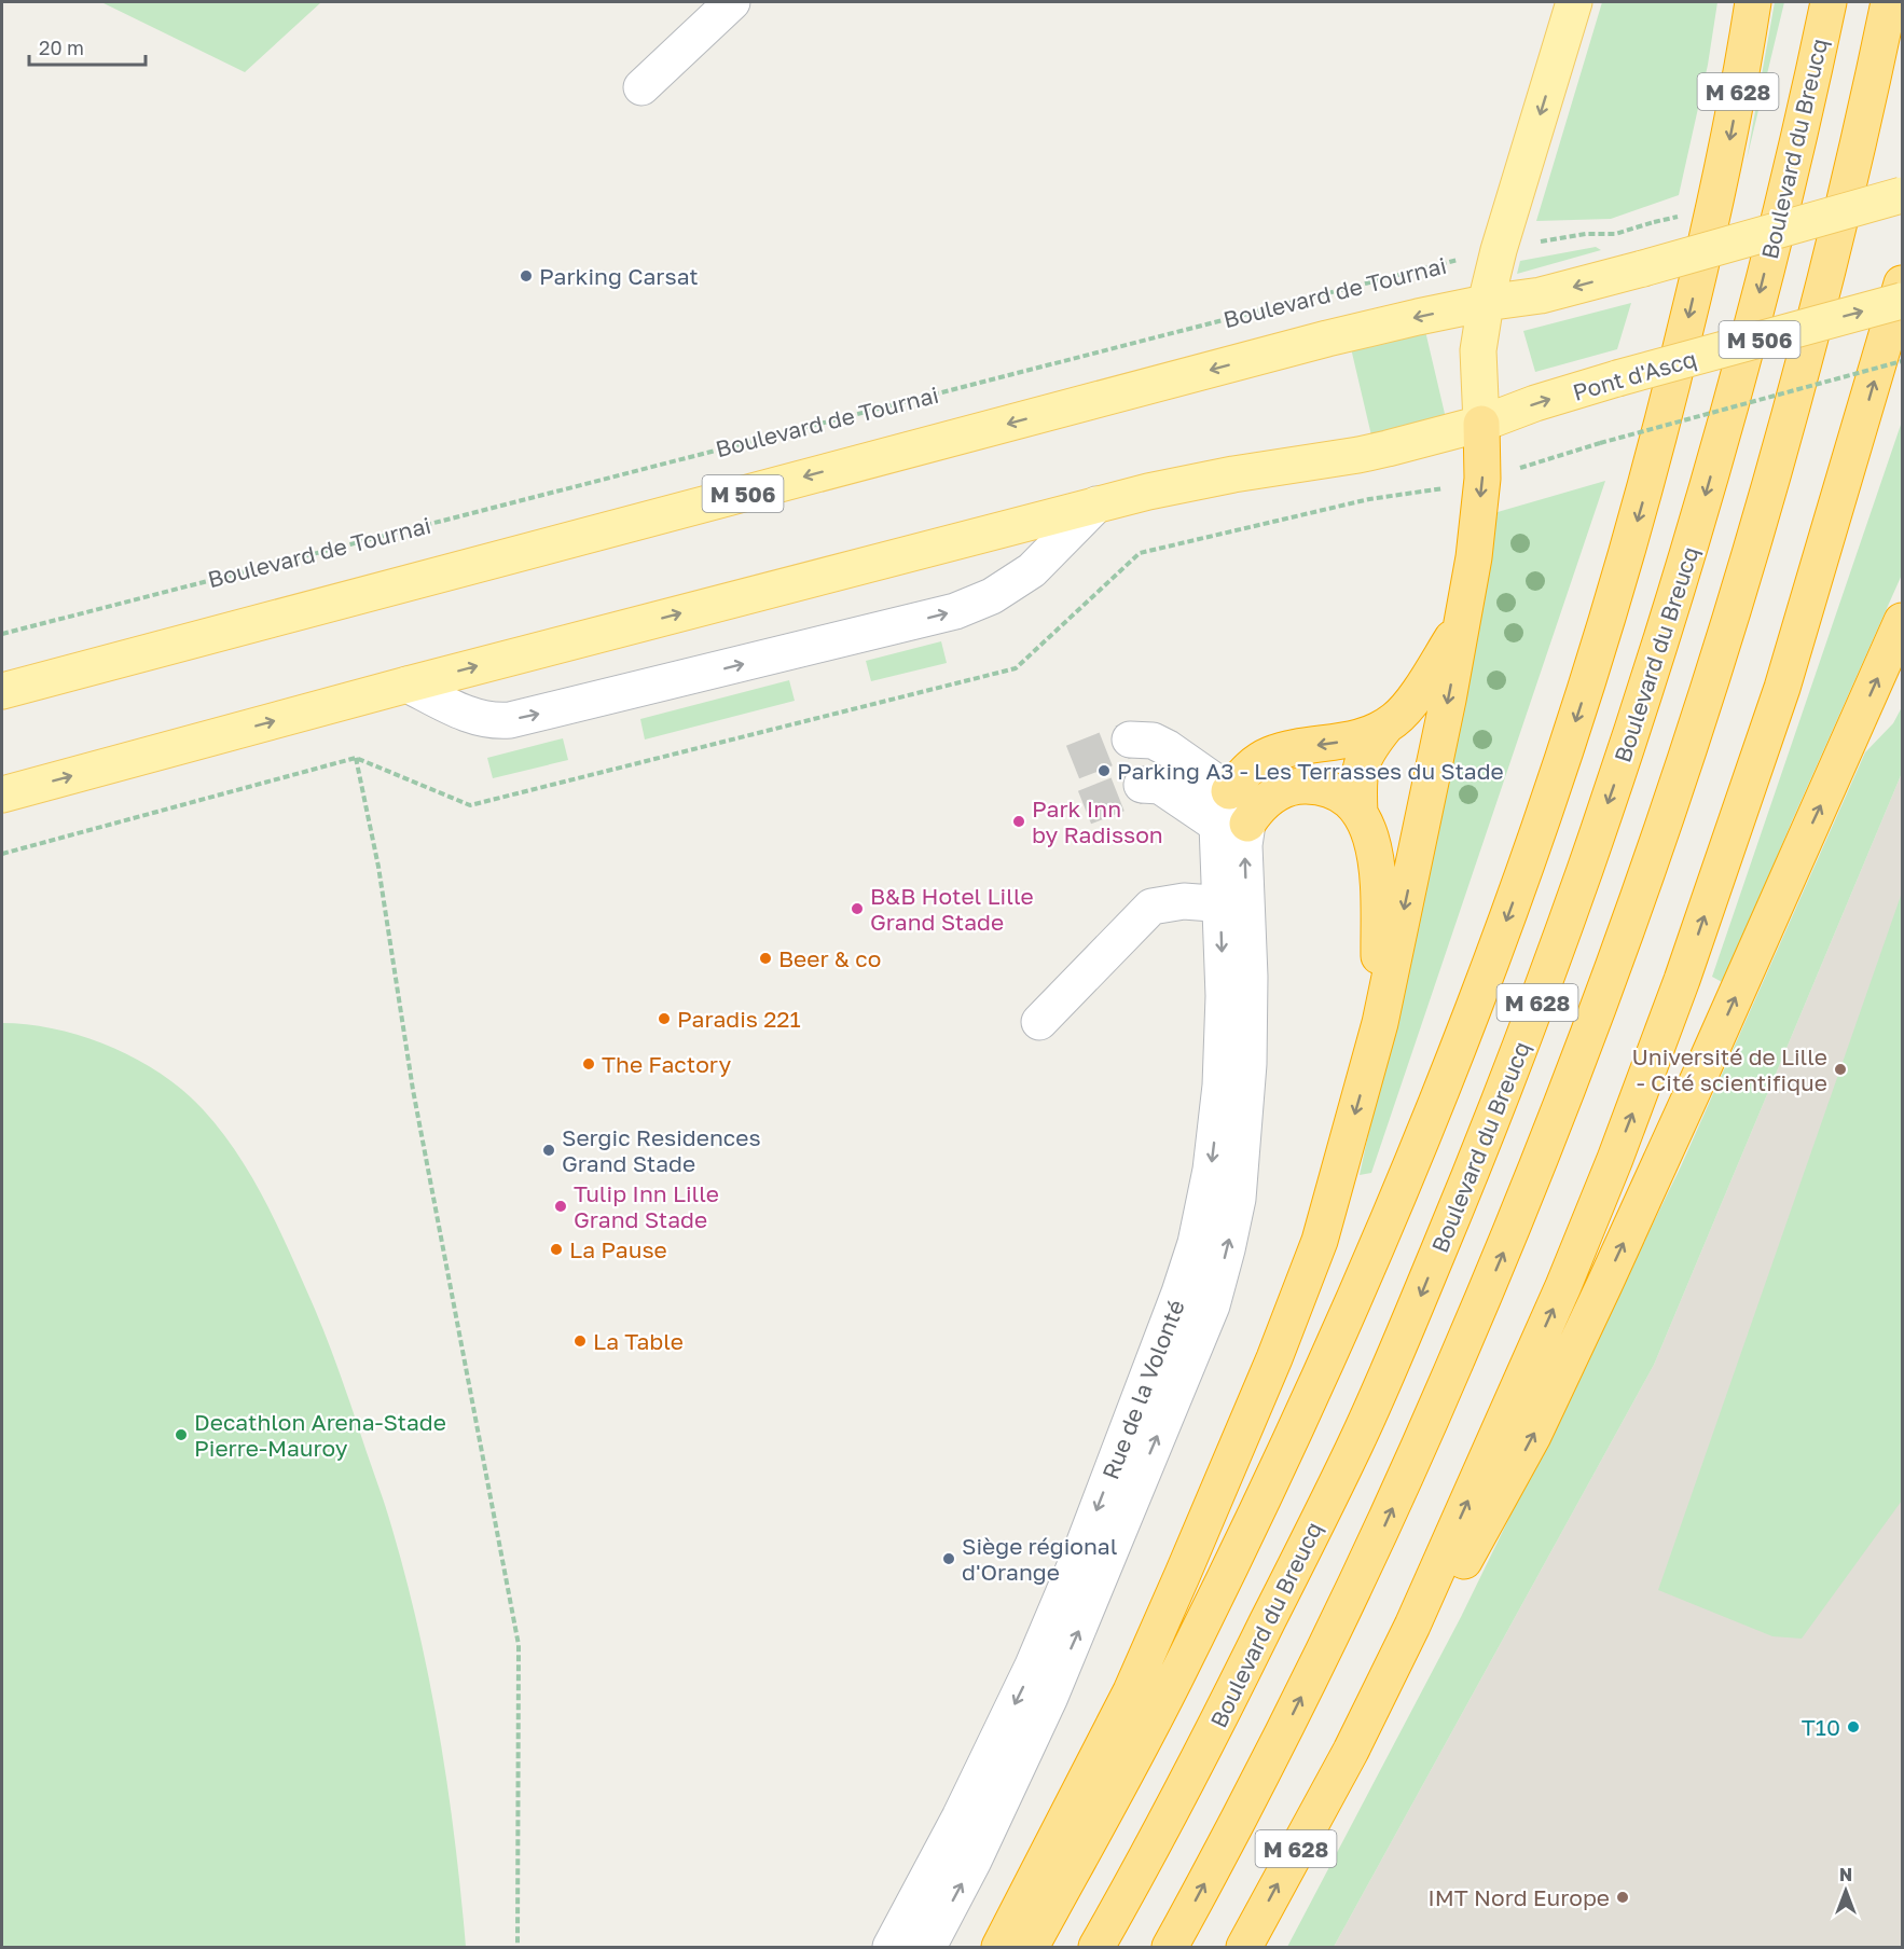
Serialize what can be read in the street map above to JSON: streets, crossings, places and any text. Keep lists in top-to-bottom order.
{
  "streets": {
    "highway": ["M 628", "Boulevard du Breucq"],
    "main road": ["Boulevard de Tournai", "M 506", "Pont d'Ascq"],
    "lane": ["Rue de la Volonté"]
  },
  "crossings": [
    ["Boulevard de Tournai", "M 506"],
    ["M 506", "Pont d'Ascq"]
  ],
  "places": [
    "Parking Carsat",
    "Parking A3 - Les Terrasses du Stade",
    "Park Inn by Radisson",
    "B&B Hotel Lille Grand Stade",
    "Beer & co",
    "Paradis 221",
    "The Factory",
    "Université de Lille ‐ Cité scientifique",
    "Sergic Residences Grand Stade",
    "Tulip Inn Lille Grand Stade",
    "La Pause",
    "La Table",
    "Decathlon Arena-Stade Pierre-Mauroy",
    "Siège régional d'Orange",
    "T10",
    "IMT Nord Europe"
  ],
  "scale_bar": "20 m",
  "north": "top"
}
